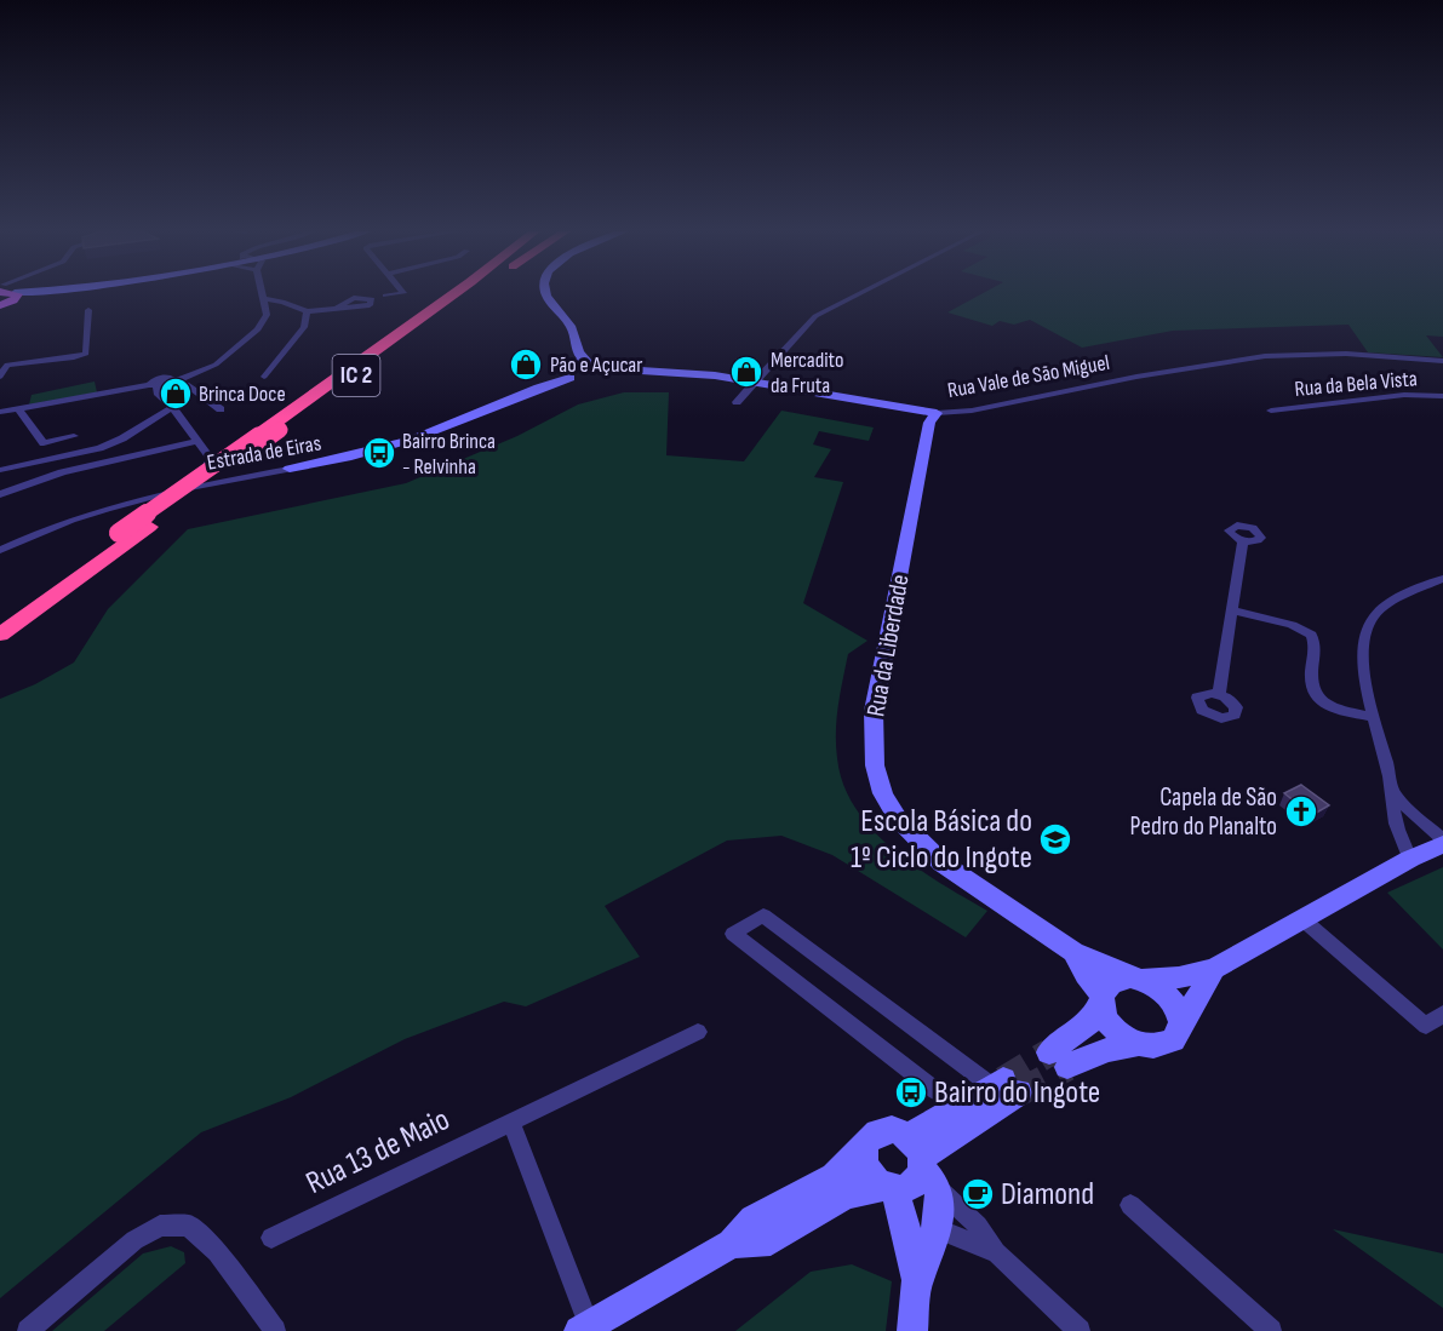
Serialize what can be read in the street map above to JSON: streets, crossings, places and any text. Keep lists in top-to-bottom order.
{
  "streets": {
    "highway": ["IC 2"],
    "street": [
      "Rua Vale de São Miguel",
      "Rua da Bela Vista",
      "Estrada de Eiras",
      "Rua da Liberdade",
      "Rua 13 de Maio"
    ]
  },
  "crossings": [
    ["Rua Vale de São Miguel", "Estrada de Eiras"],
    ["Rua Vale de São Miguel", "Rua da Liberdade"]
  ],
  "places": {
    "shop": ["Pão e Açucar", "Mercadito da Fruta", "Brinca Doce"],
    "bus stop": ["Bairro Brinca - Relvinha", "Bairro do Ingote"],
    "church": ["Capela de São Pedro do Planalto"],
    "school or university": ["Escola Básica do 1º Ciclo do Ingote"],
    "cafe": ["Diamond"]
  }
}
